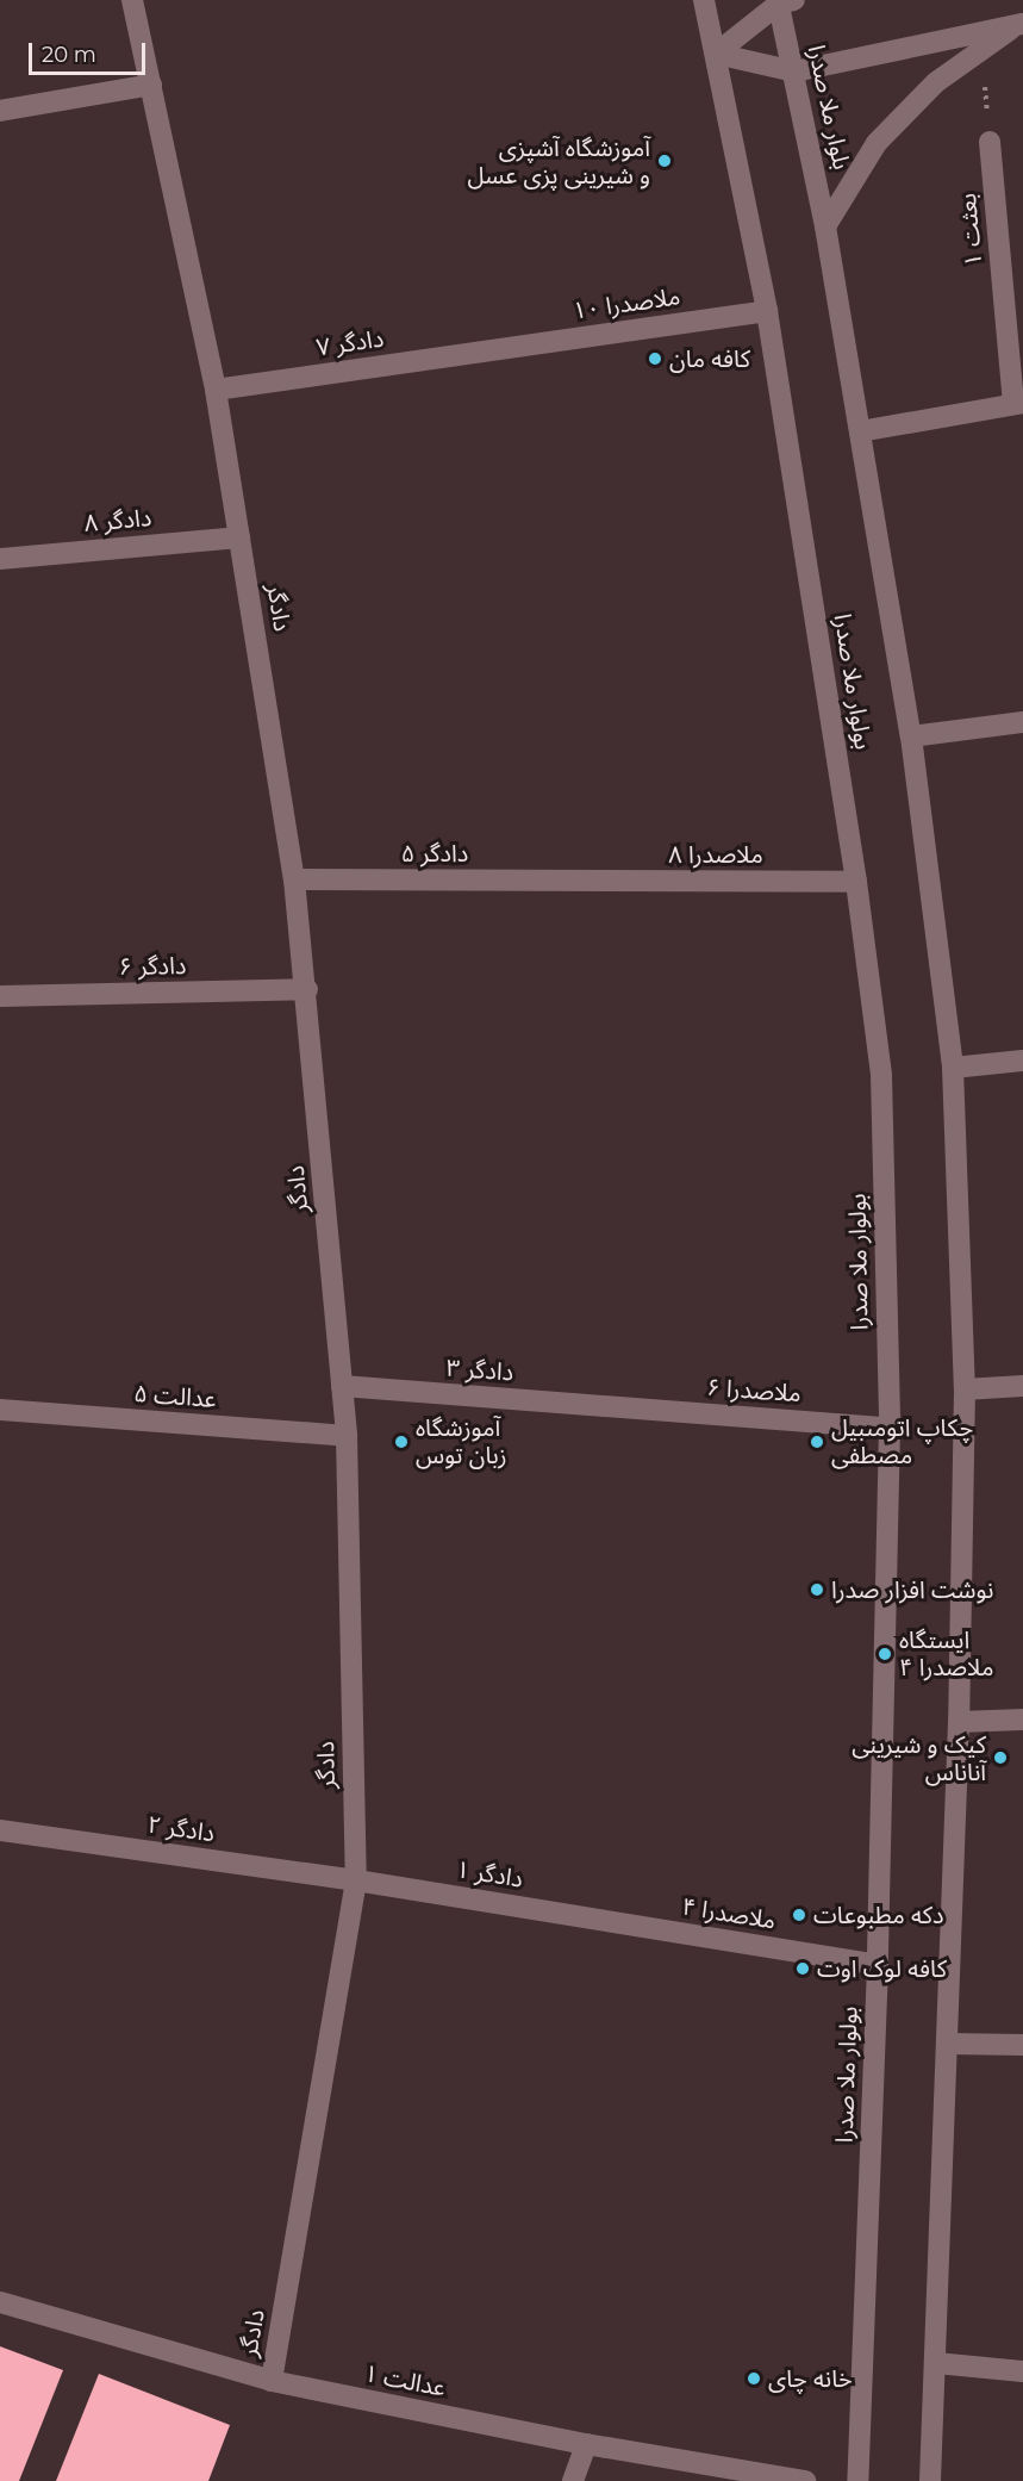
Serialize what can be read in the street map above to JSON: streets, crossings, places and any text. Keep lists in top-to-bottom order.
{
  "streets": {
    "street": [
      "بلوار ملا صدرا",
      "بعثت ۱",
      "ملاصدرا ۱۰",
      "دادگر ۷",
      "دادگر ۸",
      "دادگر",
      "بولوار ملا صدرا",
      "دادگر ۵",
      "ملاصدرا ۸",
      "دادگر ۶",
      "دادگر ۳",
      "ملاصدرا ۶",
      "عدالت ۵",
      "دادگر ۲",
      "دادگر ۱",
      "ملاصدرا ۴",
      "عدالت ۱"
    ]
  },
  "crossings": [
    ["بلوار ملا صدرا", "بولوار ملا صدرا"],
    ["ملاصدرا ۱۰", "دادگر ۷"],
    ["ملاصدرا ۱۰", "بولوار ملا صدرا"],
    ["دادگر ۷", "دادگر"],
    ["دادگر ۸", "دادگر"],
    ["دادگر", "دادگر ۵"],
    ["دادگر", "دادگر ۶"],
    ["دادگر", "دادگر ۳"],
    ["دادگر", "عدالت ۵"],
    ["دادگر", "دادگر ۲"],
    ["دادگر", "دادگر ۱"],
    ["دادگر", "عدالت ۱"],
    ["بولوار ملا صدرا", "ملاصدرا ۸"],
    ["بولوار ملا صدرا", "ملاصدرا ۶"],
    ["بولوار ملا صدرا", "ملاصدرا ۴"],
    ["دادگر ۵", "ملاصدرا ۸"],
    ["دادگر ۳", "ملاصدرا ۶"],
    ["دادگر ۲", "دادگر ۱"],
    ["دادگر ۱", "ملاصدرا ۴"]
  ],
  "places": [
    "آموزشگاه آشپزی و شیرینی پزی عسل",
    "کافه مان",
    "آموزشگاه زبان توس",
    "چکاپ اتومىبیل مصطفی",
    "نوشت افزار صدرا",
    "ایستگاه ملاصدرا ۴",
    "کیک و شیرینی آناناس",
    "دکه مطبوعات",
    "کافه لوک اوت",
    "خانه چای"
  ],
  "scale_bar": "20 m"
}
